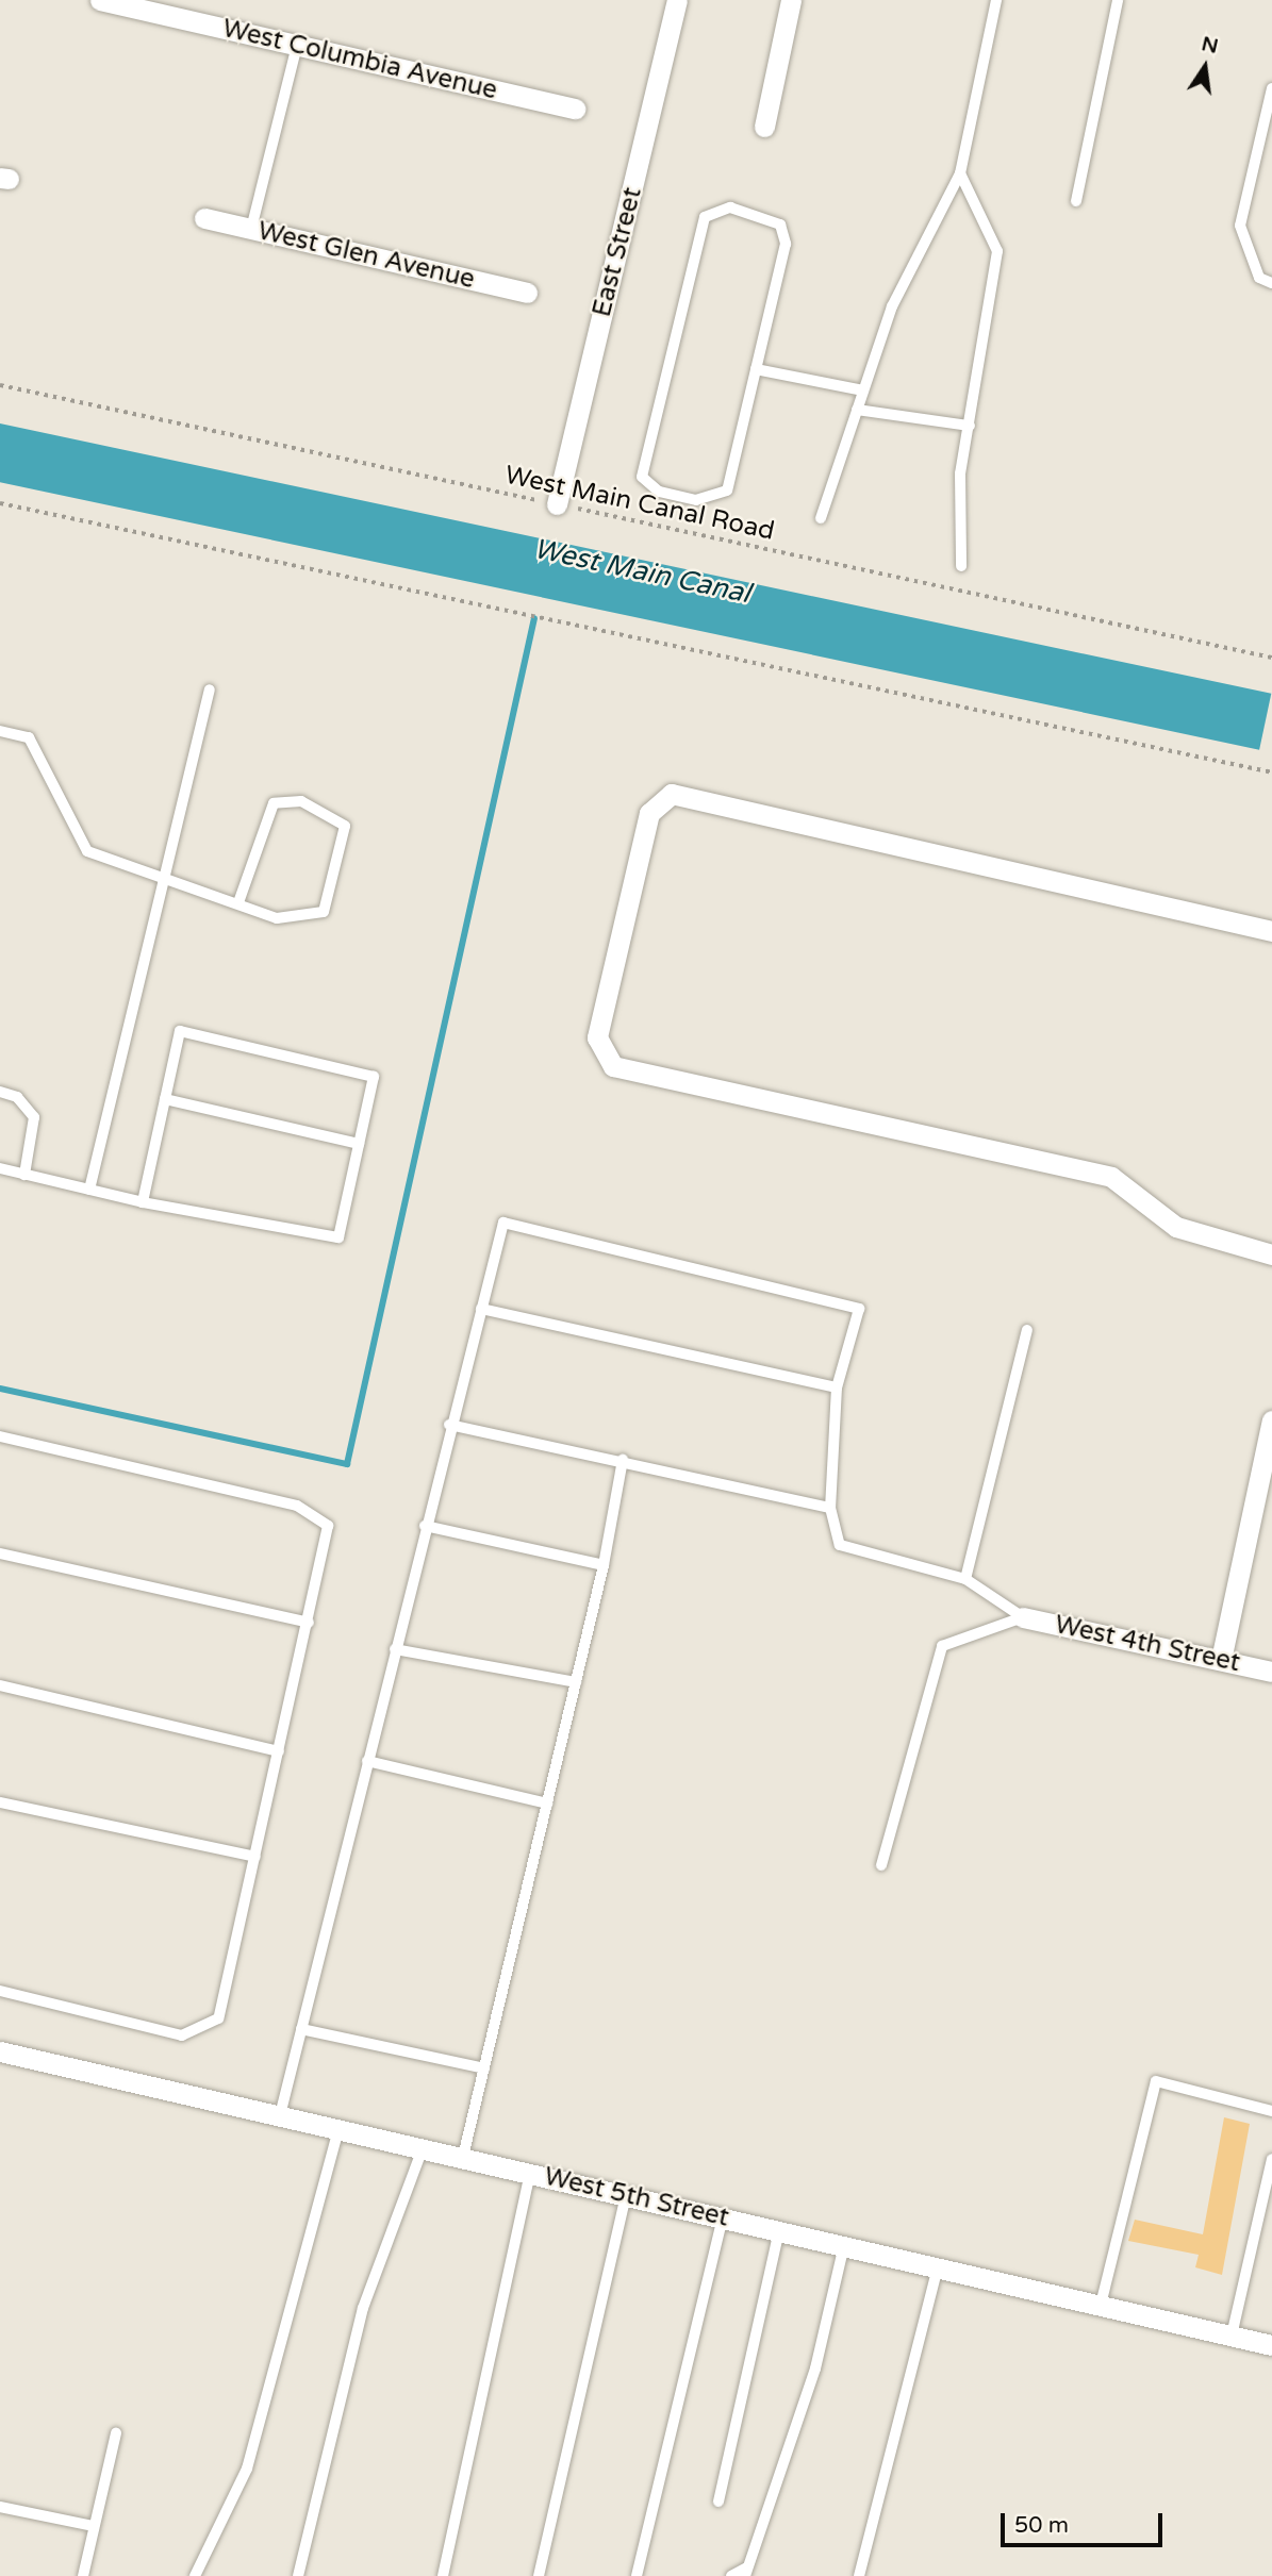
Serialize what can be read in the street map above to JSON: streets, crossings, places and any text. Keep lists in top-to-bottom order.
{
  "streets": {
    "street": [
      "West Columbia Avenue",
      "East Street",
      "West Glen Avenue",
      "West 4th Street",
      "West 5th Street"
    ],
    "path": ["West Main Canal Road"]
  },
  "crossings": [
    ["East Street", "West Main Canal Road"]
  ],
  "water": ["West Main Canal"],
  "scale_bar": "50 m",
  "north": "top"
}
